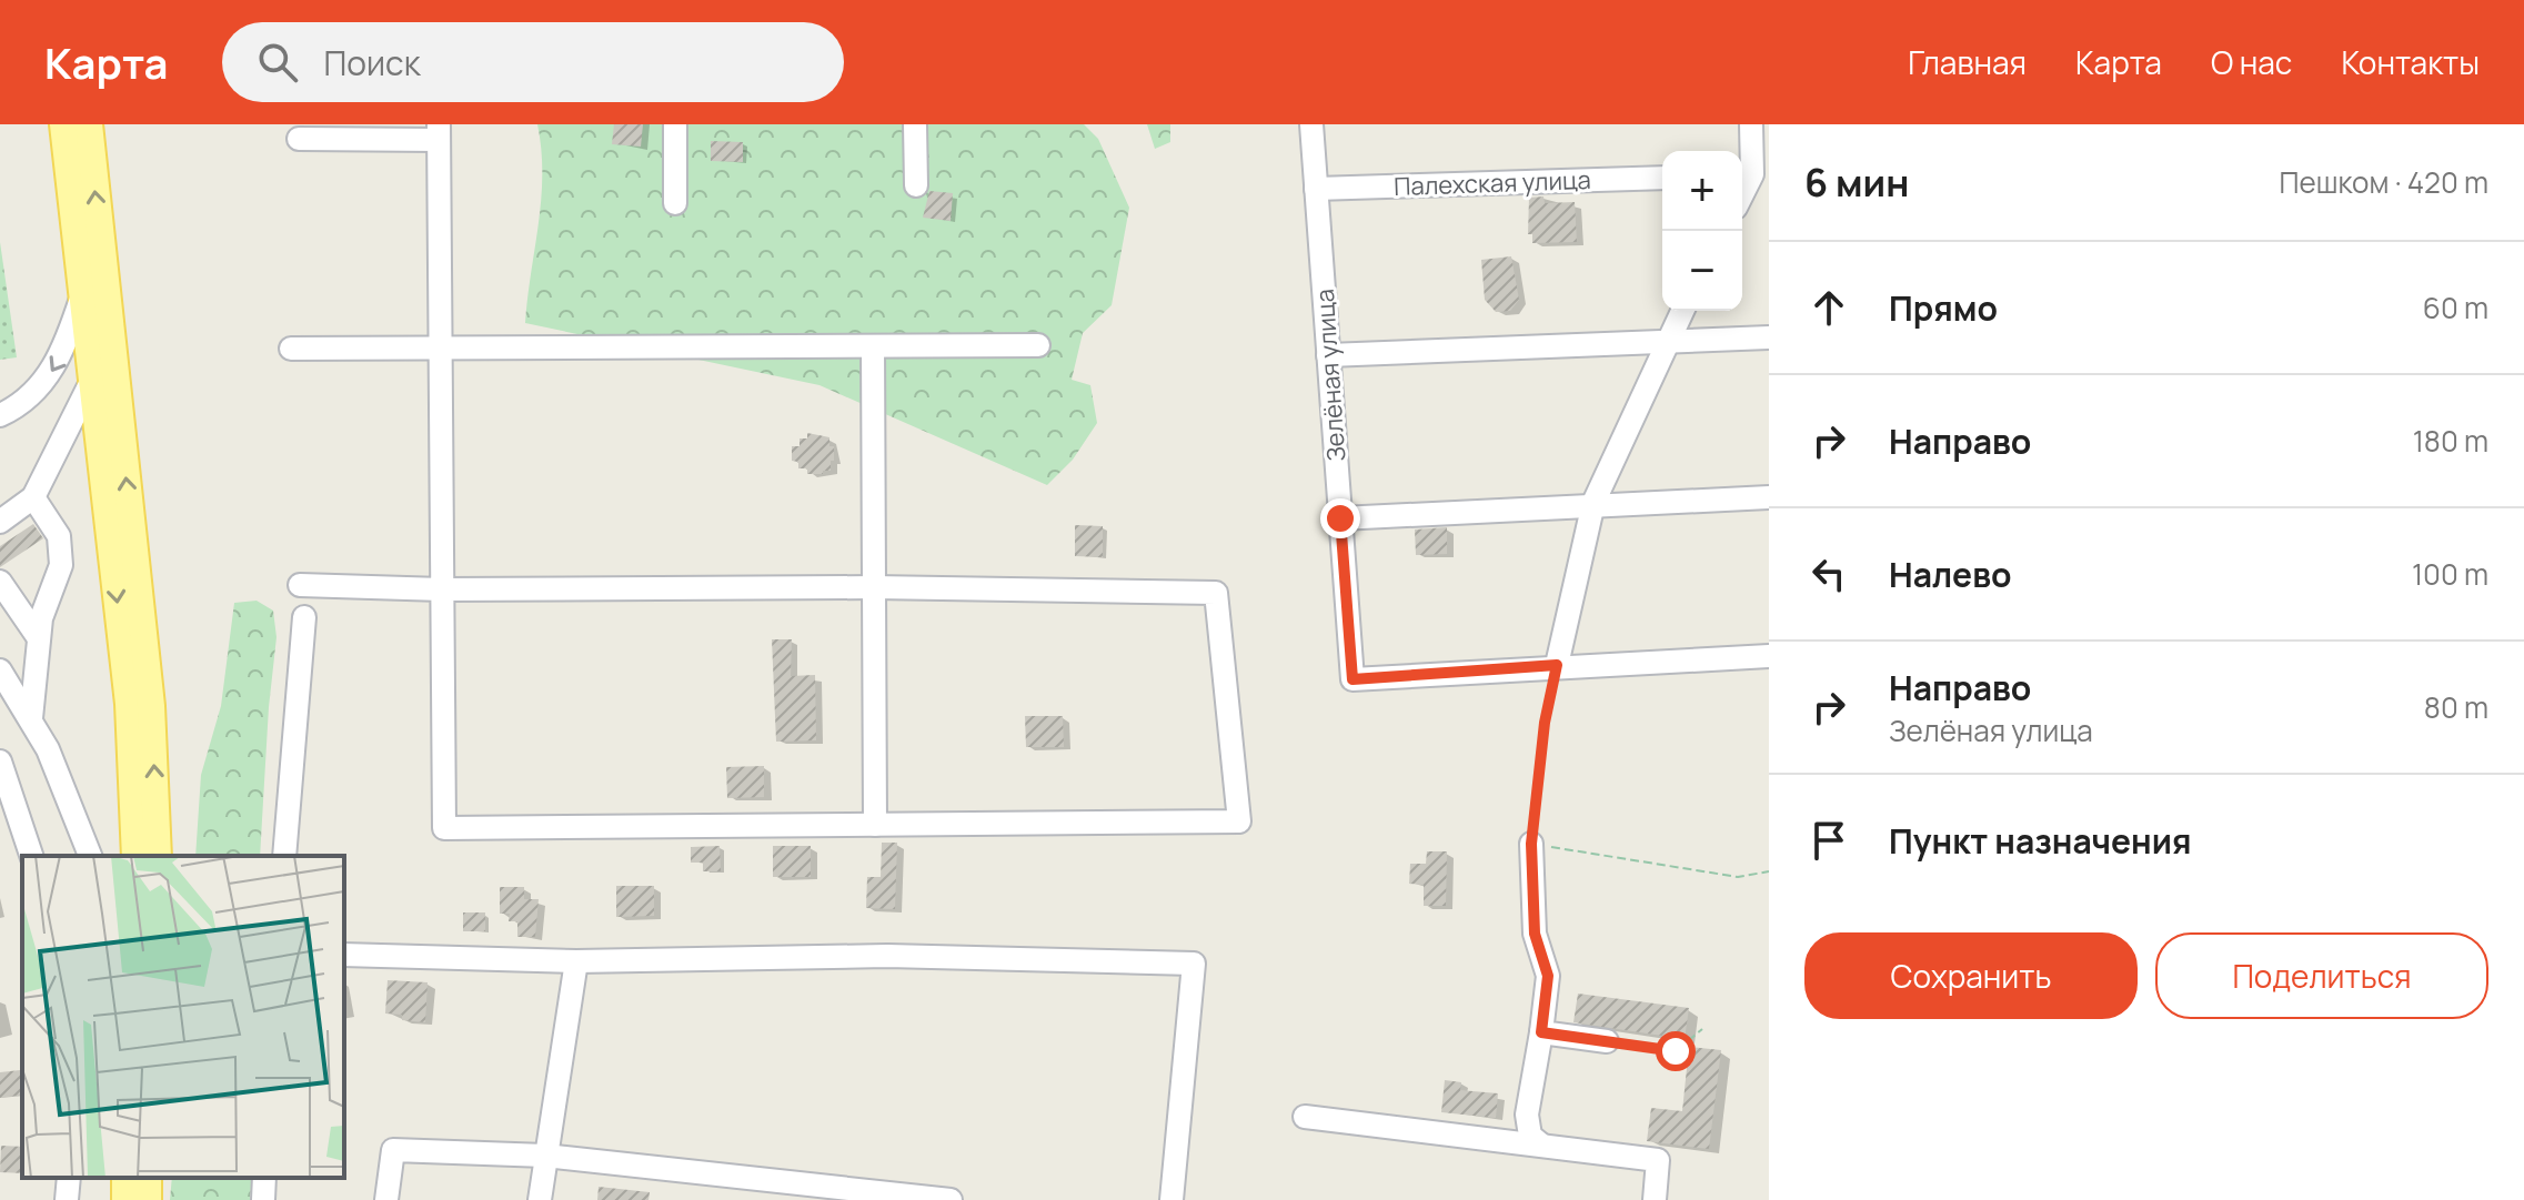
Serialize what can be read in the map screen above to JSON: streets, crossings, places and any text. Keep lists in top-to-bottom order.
{
  "streets": {
    "street": ["Палехская улица", "Зелёная улица"]
  },
  "crossings": [
    ["Палехская улица", "Зелёная улица"]
  ],
  "page": {
    "header": "Карта",
    "search": "Поиск",
    "nav": [
      "Главная",
      "Карта",
      "О нас",
      "Контакты"
    ],
    "heading": ["6 мин", "Пешком · 420 m"],
    "map_buttons": ["+", "−"],
    "list": [
      ["Прямо", "60 m"],
      ["Направо", "180 m"],
      ["Налево", "100 m"],
      ["Направо", "Зелёная улица", "80 m"],
      "Пункт назначения"
    ],
    "buttons": ["Сохранить", "Поделиться"]
  }
}
